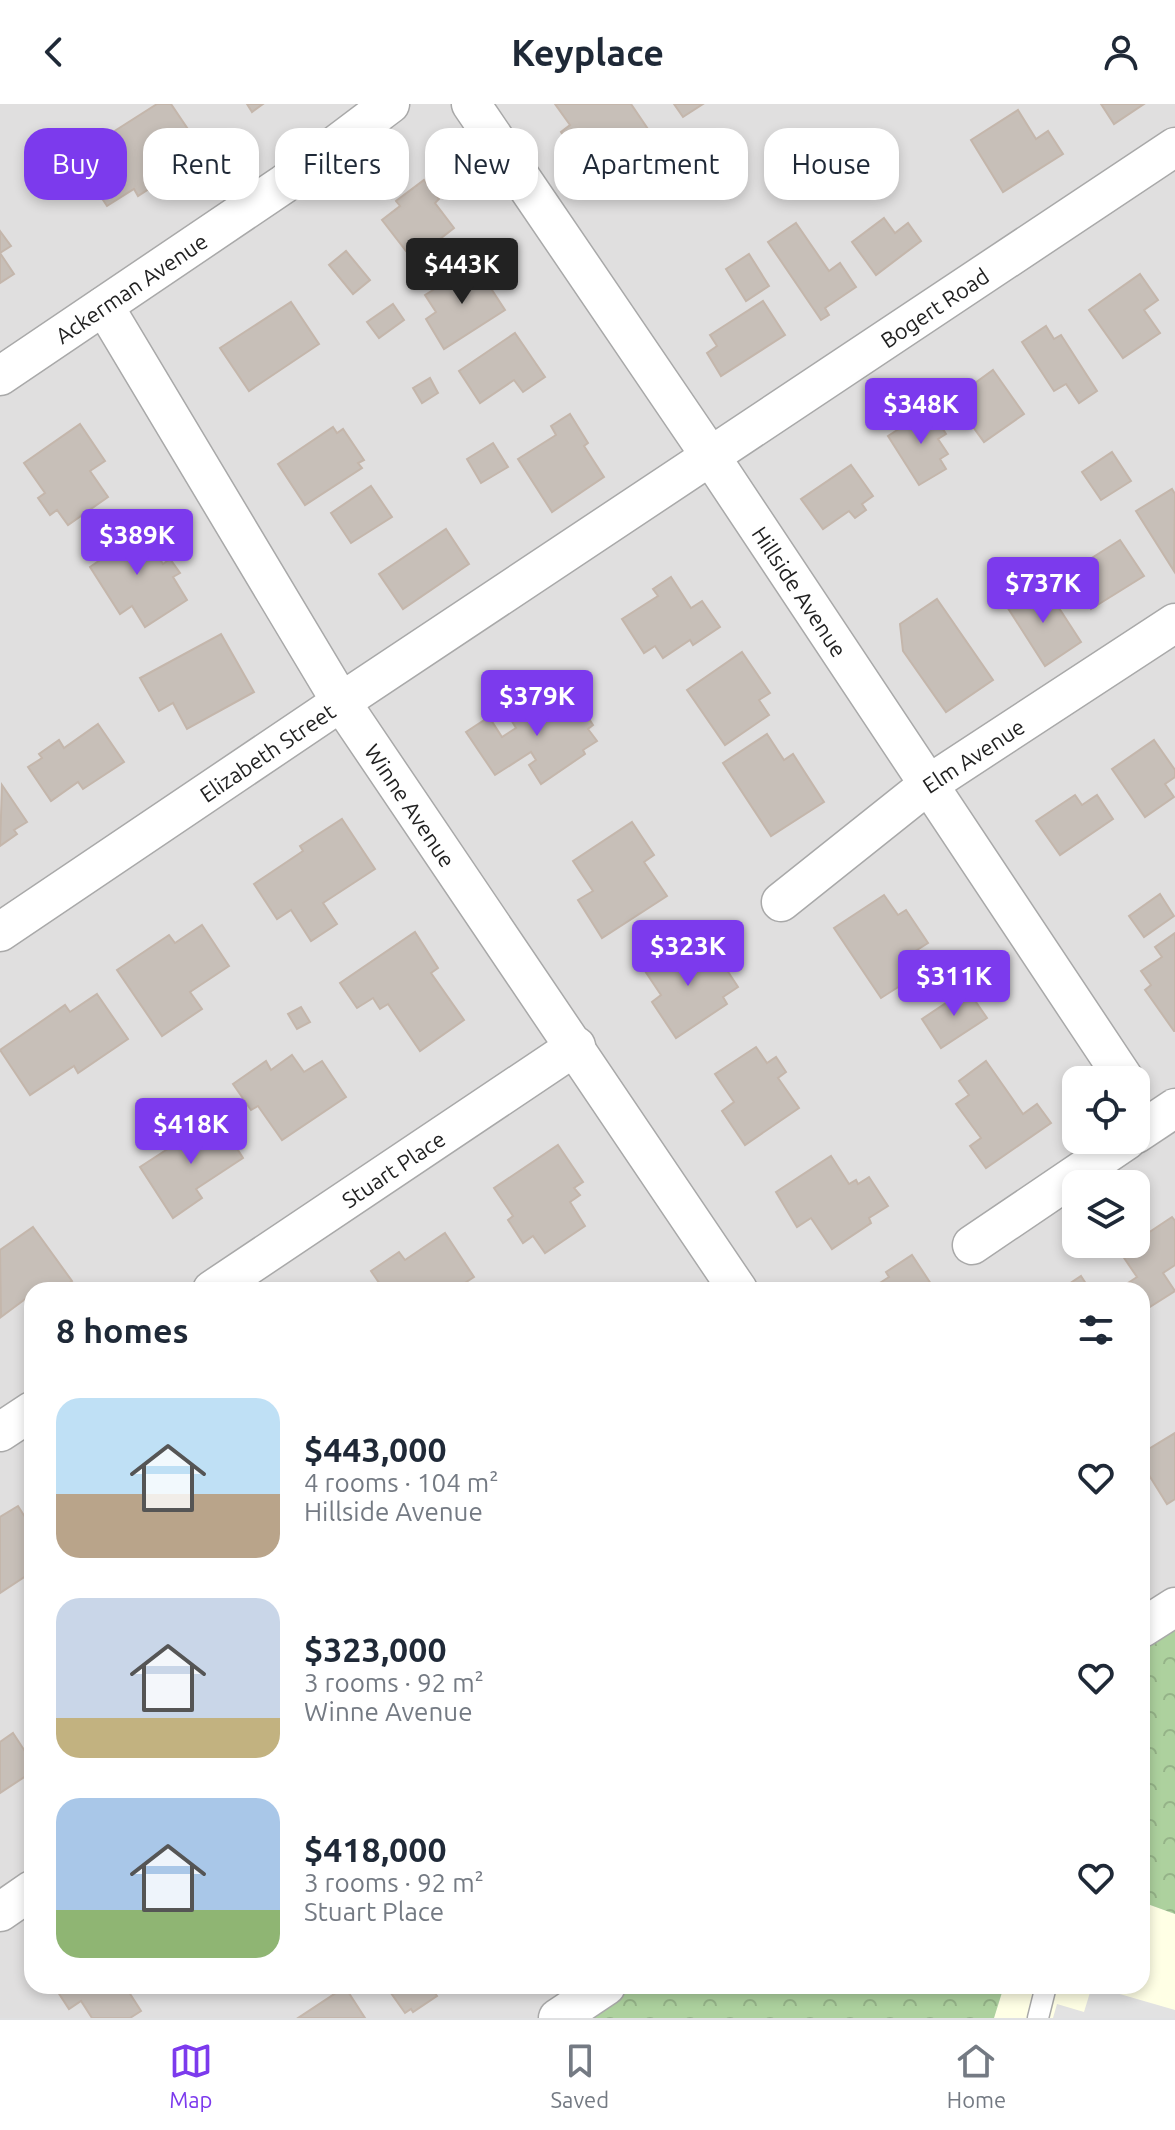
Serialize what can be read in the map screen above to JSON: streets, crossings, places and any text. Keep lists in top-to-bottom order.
{
  "streets": {
    "street": [
      "Ackerman Avenue",
      "Bogert Road",
      "Hillside Avenue",
      "Elizabeth Street",
      "Elm Avenue",
      "Winne Avenue",
      "Stuart Place"
    ]
  },
  "crossings": [
    ["Ackerman Avenue", "Winne Avenue"],
    ["Bogert Road", "Hillside Avenue"],
    ["Bogert Road", "Elizabeth Street"],
    ["Hillside Avenue", "Elm Avenue"],
    ["Elizabeth Street", "Winne Avenue"],
    ["Winne Avenue", "Stuart Place"]
  ],
  "page": {
    "header": "Keyplace",
    "chip": [
      "Buy",
      "Rent",
      "Filters",
      "New",
      "Apartment",
      "House"
    ],
    "price": [
      "$443K",
      "$348K",
      "$389K",
      "$737K",
      "$379K",
      "$323K",
      "$311K",
      "$418K"
    ],
    "heading": "8 homes",
    "list": [
      {
        "name": "$443,000",
        "note": "4 rooms · 104 m² · Hillside Avenue"
      },
      {
        "name": "$323,000",
        "note": "3 rooms · 92 m² · Winne Avenue"
      },
      {
        "name": "$418,000",
        "note": "3 rooms · 92 m² · Stuart Place"
      }
    ],
    "tabs": ["Map", "Saved", "Home"]
  }
}
